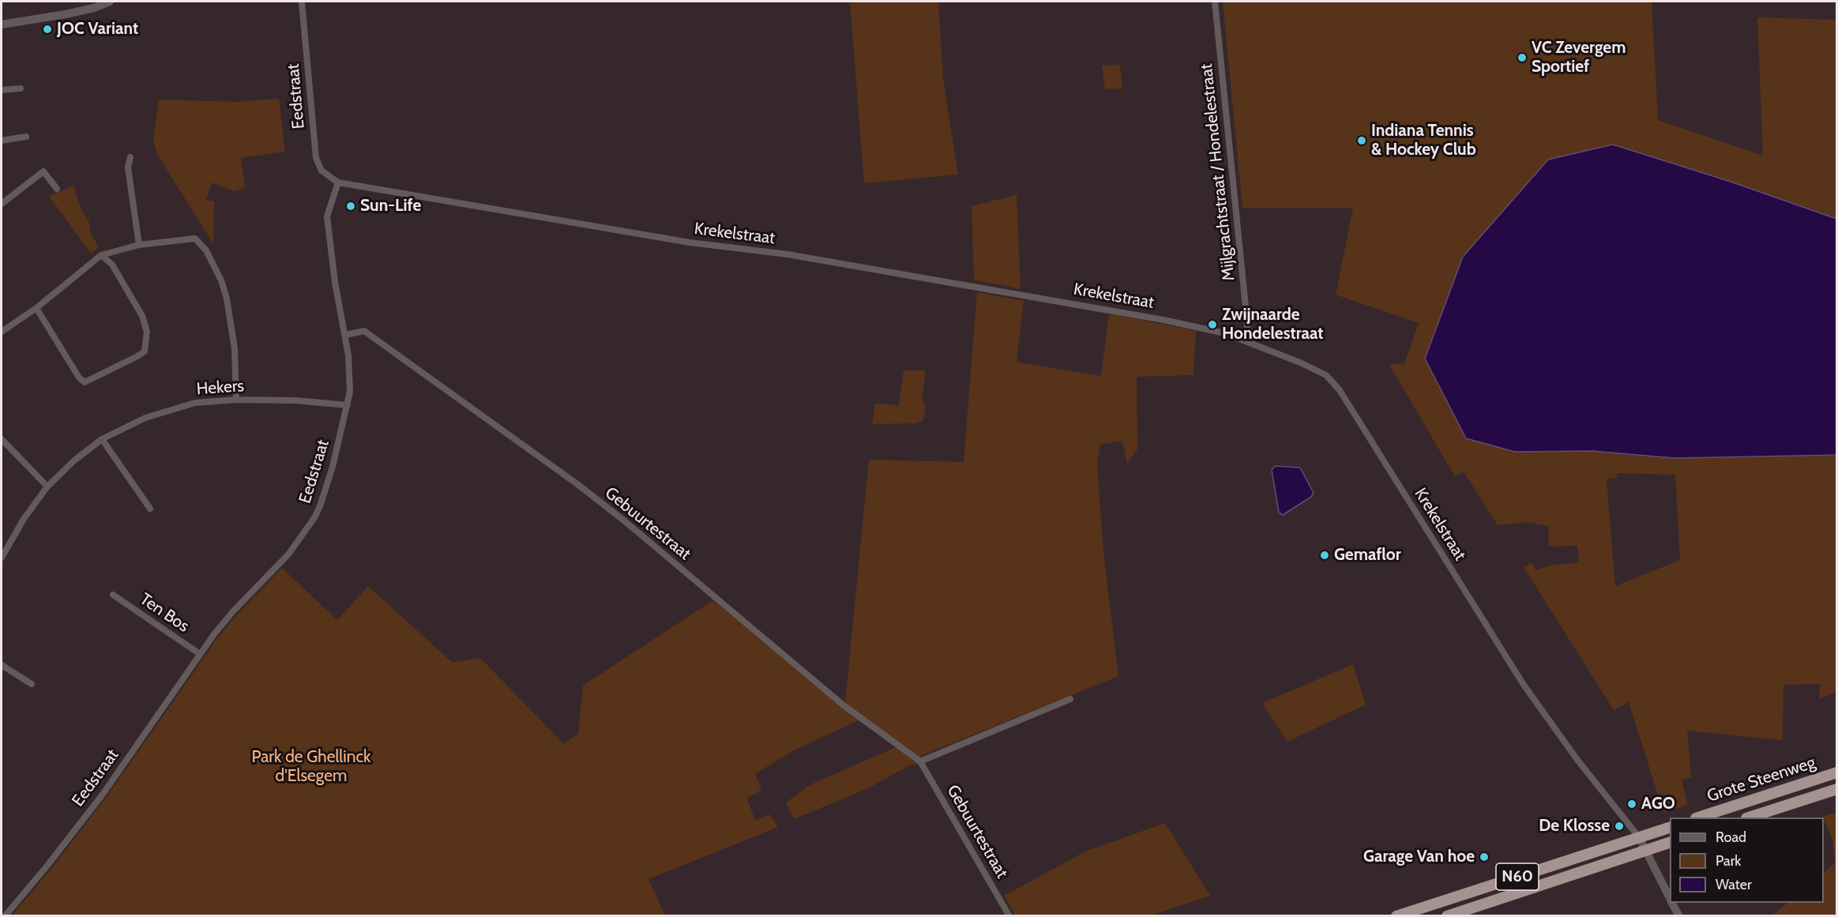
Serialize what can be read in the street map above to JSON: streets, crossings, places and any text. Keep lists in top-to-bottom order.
{
  "streets": {
    "highway": ["Grote Steenweg", "N60"],
    "street": [
      "Eedstraat",
      "Mijlgrachtstraat / Hondelestraat",
      "Krekelstraat",
      "Hekers",
      "Gebuurtestraat",
      "Ten Bos"
    ]
  },
  "crossings": [
    ["Eedstraat", "Krekelstraat"],
    ["Eedstraat", "Hekers"],
    ["Eedstraat", "Gebuurtestraat"],
    ["Eedstraat", "Ten Bos"],
    ["Mijlgrachtstraat / Hondelestraat", "Krekelstraat"],
    ["Krekelstraat", "N60"]
  ],
  "parks": ["Park de Ghellinck d'Elsegem"],
  "places": [
    "JOC Variant",
    "VC Zevergem Sportief",
    "Indiana Tennis & Hockey Club",
    "Sun-Life",
    "Zwijnaarde Hondelestraat",
    "Gemaflor",
    "AGO",
    "De Klosse",
    "Garage Van hoe"
  ],
  "legend": ["Road", "Park", "Water"]
}
